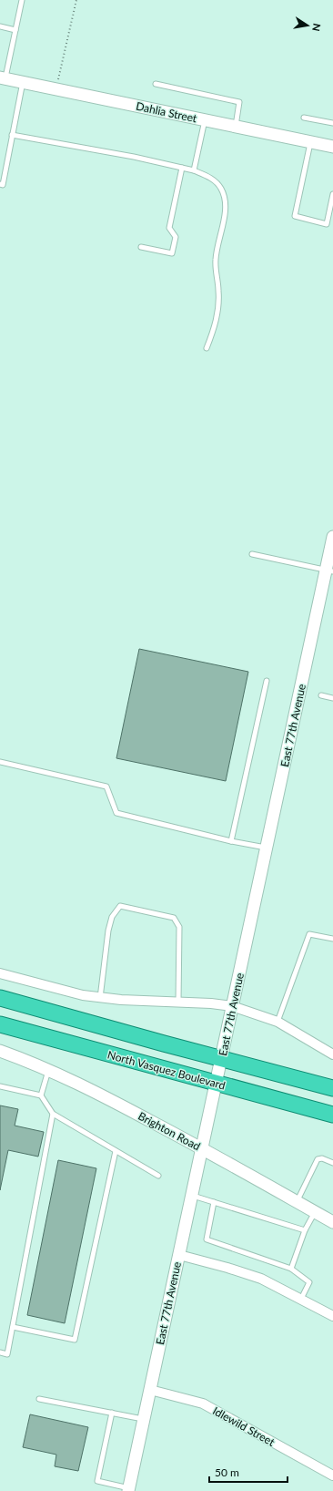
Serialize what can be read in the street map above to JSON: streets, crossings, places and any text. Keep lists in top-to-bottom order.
{
  "streets": {
    "highway": ["North Vasquez Boulevard"],
    "street": [
      "Dahlia Street",
      "East 77th Avenue",
      "Brighton Road",
      "Idlewild Street"
    ]
  },
  "crossings": [
    ["East 77th Avenue", "North Vasquez Boulevard"],
    ["East 77th Avenue", "Brighton Road"],
    ["East 77th Avenue", "Idlewild Street"]
  ],
  "scale_bar": "50 m",
  "north": "right"
}
